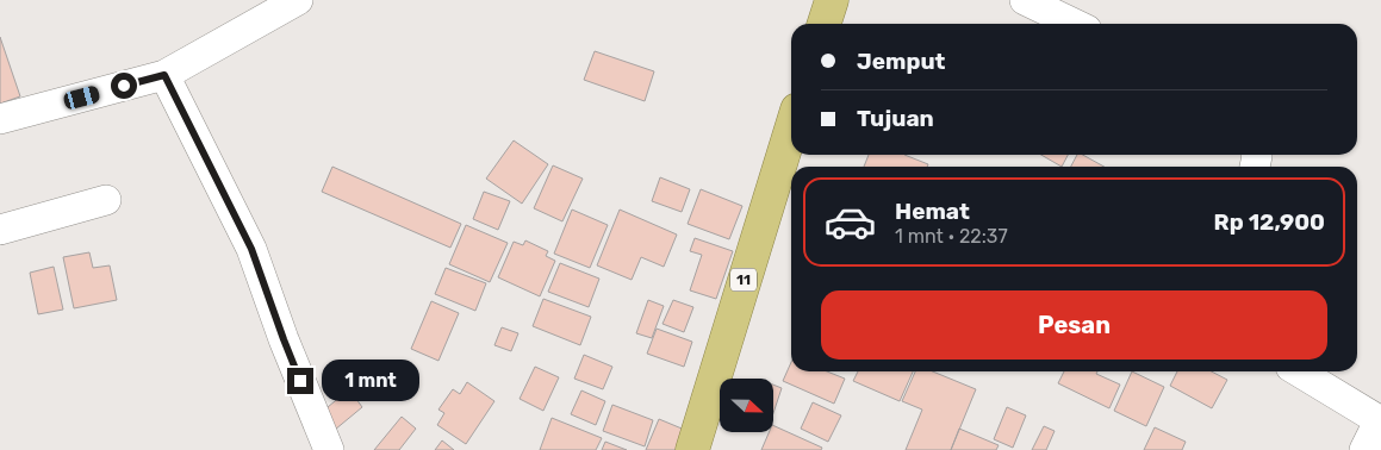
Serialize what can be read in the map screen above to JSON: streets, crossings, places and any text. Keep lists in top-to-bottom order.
{
  "streets": {
    "highway": ["11"]
  },
  "north": "right",
  "page": {
    "banner": ["Jemput", "Tujuan"],
    "list": [
      {
        "name": "Hemat",
        "note": "1 mnt · 22:37",
        "value": "Rp 12,900"
      }
    ],
    "buttons": "Pesan",
    "bubble": "1 mnt"
  }
}
